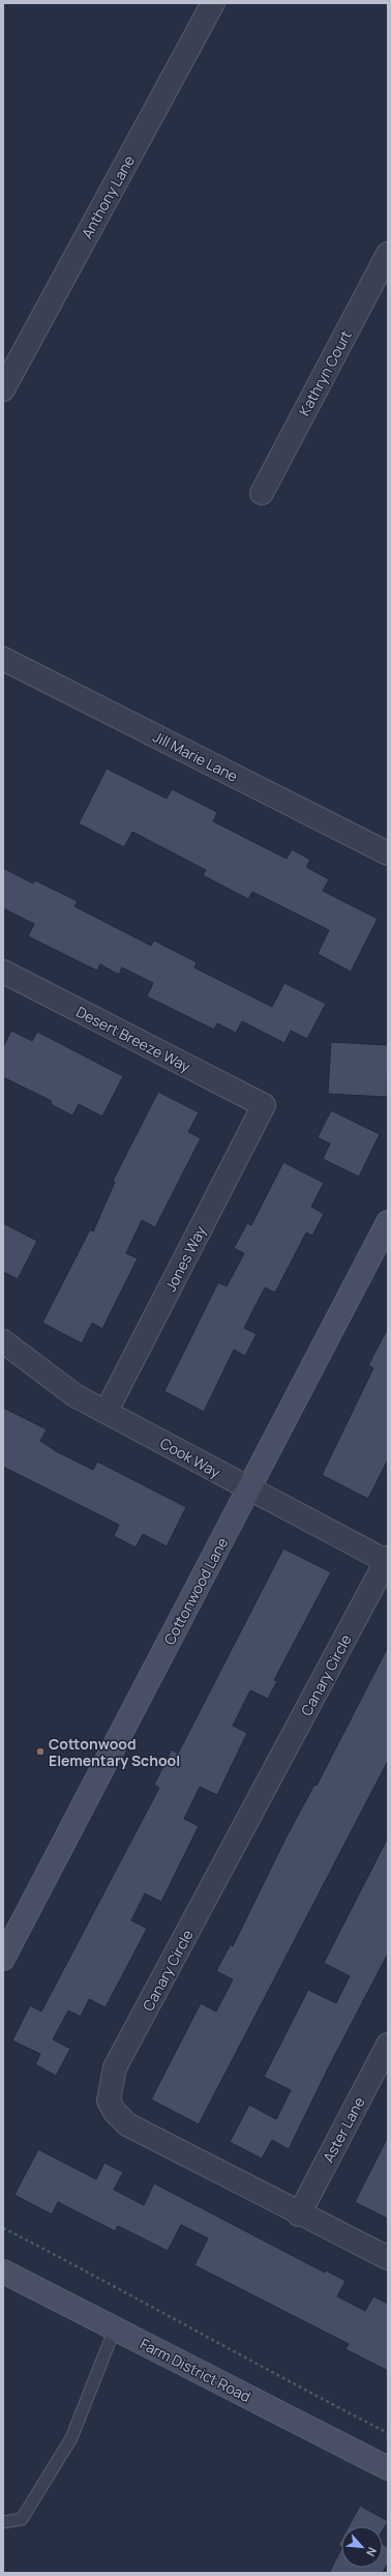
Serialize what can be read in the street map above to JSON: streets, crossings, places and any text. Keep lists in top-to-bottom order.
{
  "streets": {
    "main road": ["Cottonwood Lane", "Farm District Road"],
    "street": [
      "Anthony Lane",
      "Kathryn Court",
      "Jill Marie Lane",
      "Desert Breeze Way",
      "Jones Way",
      "Cook Way",
      "Canary Circle",
      "Aster Lane"
    ]
  },
  "crossings": [
    ["Desert Breeze Way", "Jones Way"],
    ["Jones Way", "Cook Way"],
    ["Cook Way", "Cottonwood Lane"],
    ["Cook Way", "Canary Circle"],
    ["Canary Circle", "Aster Lane"]
  ],
  "places": ["Cottonwood Elementary School"],
  "north": "bottom right"
}
